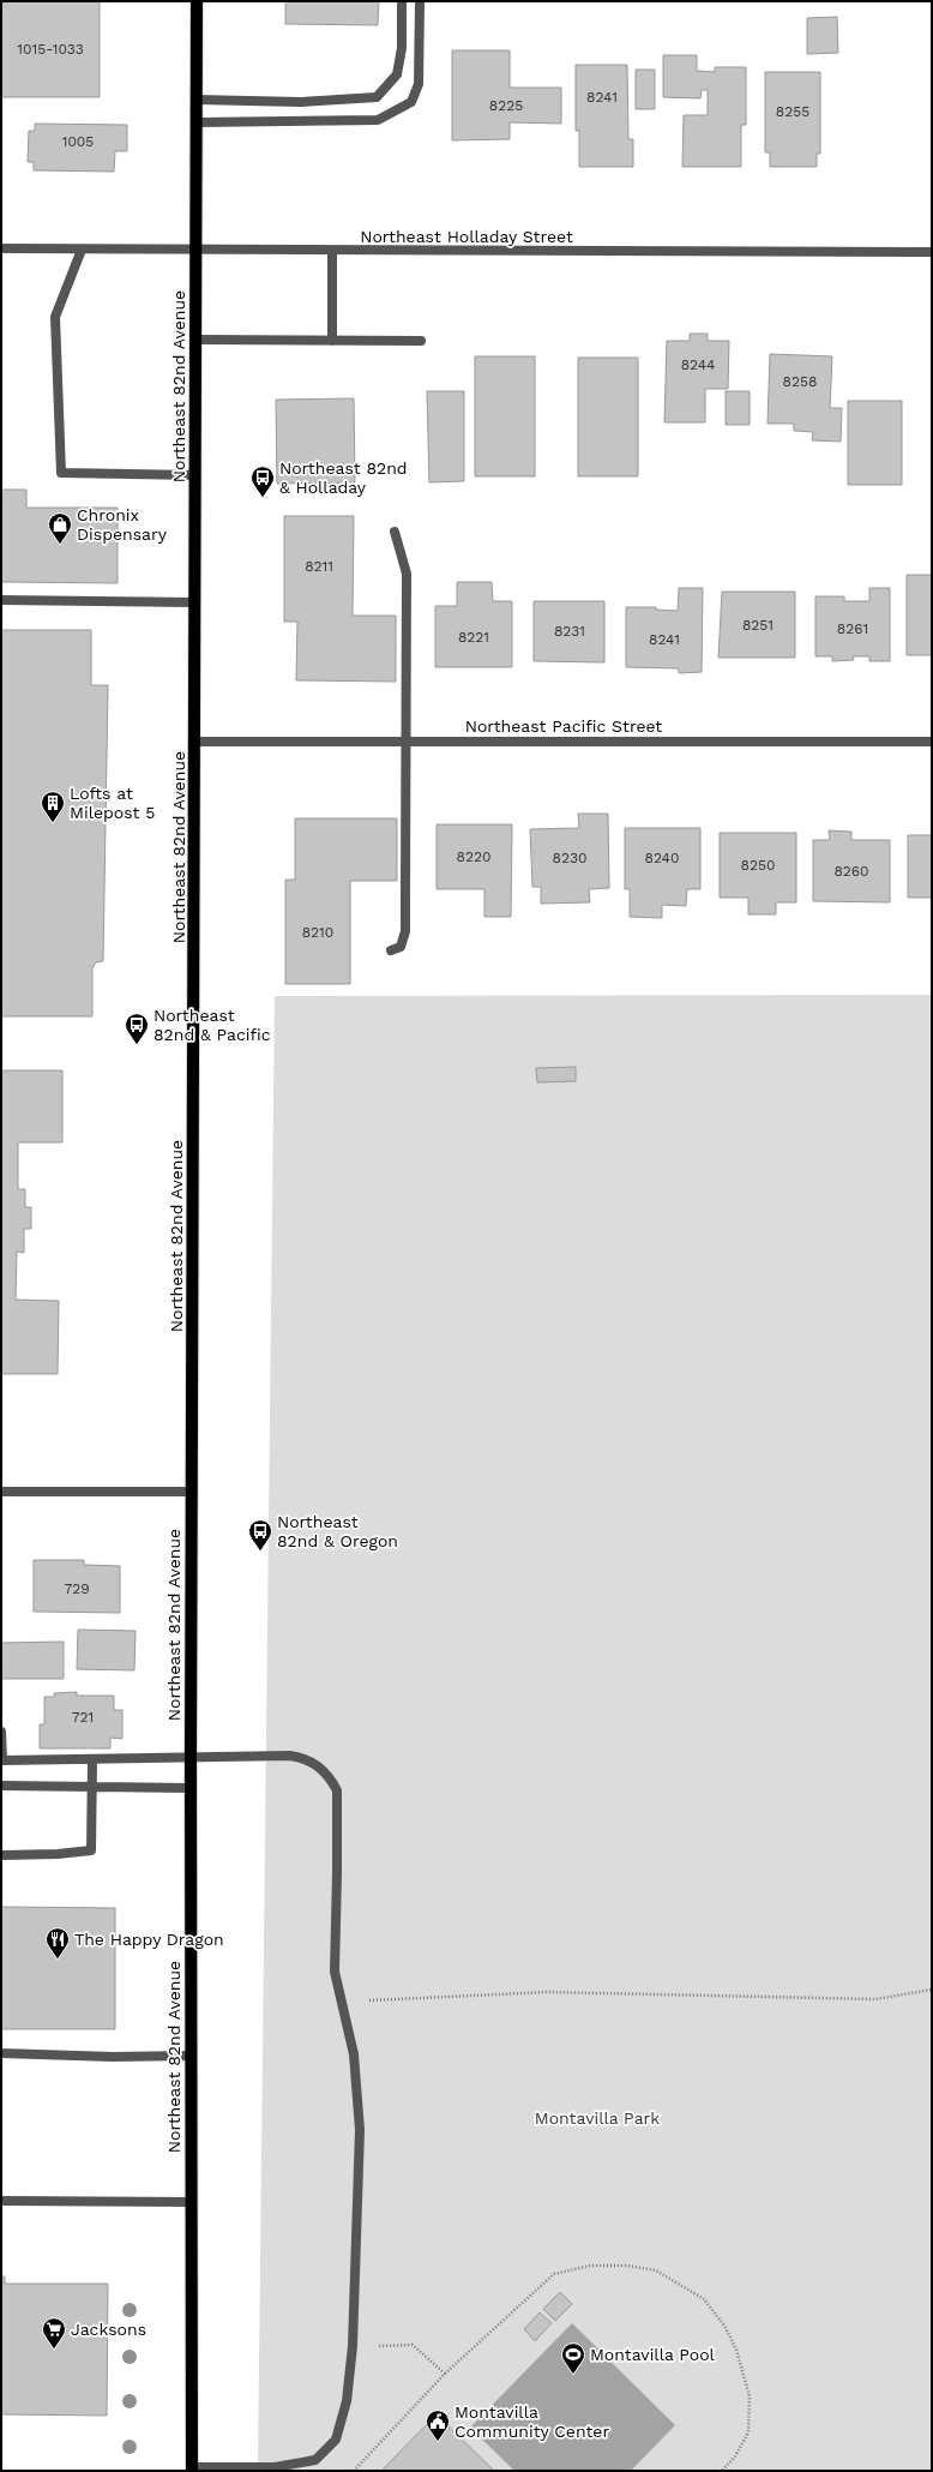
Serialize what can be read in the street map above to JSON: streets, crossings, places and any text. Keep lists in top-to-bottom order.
{
  "streets": {
    "main road": ["Northeast 82nd Avenue"],
    "street": ["Northeast Holladay Street", "Northeast Pacific Street"]
  },
  "crossings": [
    ["Northeast Holladay Street", "Northeast 82nd Avenue"],
    ["Northeast 82nd Avenue", "Northeast Pacific Street"]
  ],
  "parks": ["Montavilla Park"],
  "places": {
    "bus stop": ["Northeast 82nd & Holladay", "Northeast 82nd & Pacific", "Northeast 82nd & Oregon"],
    "shop": ["Chronix Dispensary"],
    "building": ["Lofts at Milepost 5"],
    "restaurant": ["The Happy Dragon"],
    "supermarket": ["Jacksons"],
    "sports": ["Montavilla Pool"],
    "public building": ["Montavilla Community Center"]
  },
  "house_numbers": [
    "1015-1033",
    "8241",
    "8225",
    "8255",
    "1005",
    "8244",
    "8258",
    "8211",
    "8251",
    "8261",
    "8231",
    "8221",
    "8241",
    "8220",
    "8230",
    "8240",
    "8250",
    "8260",
    "8210",
    "729",
    "721"
  ]
}
